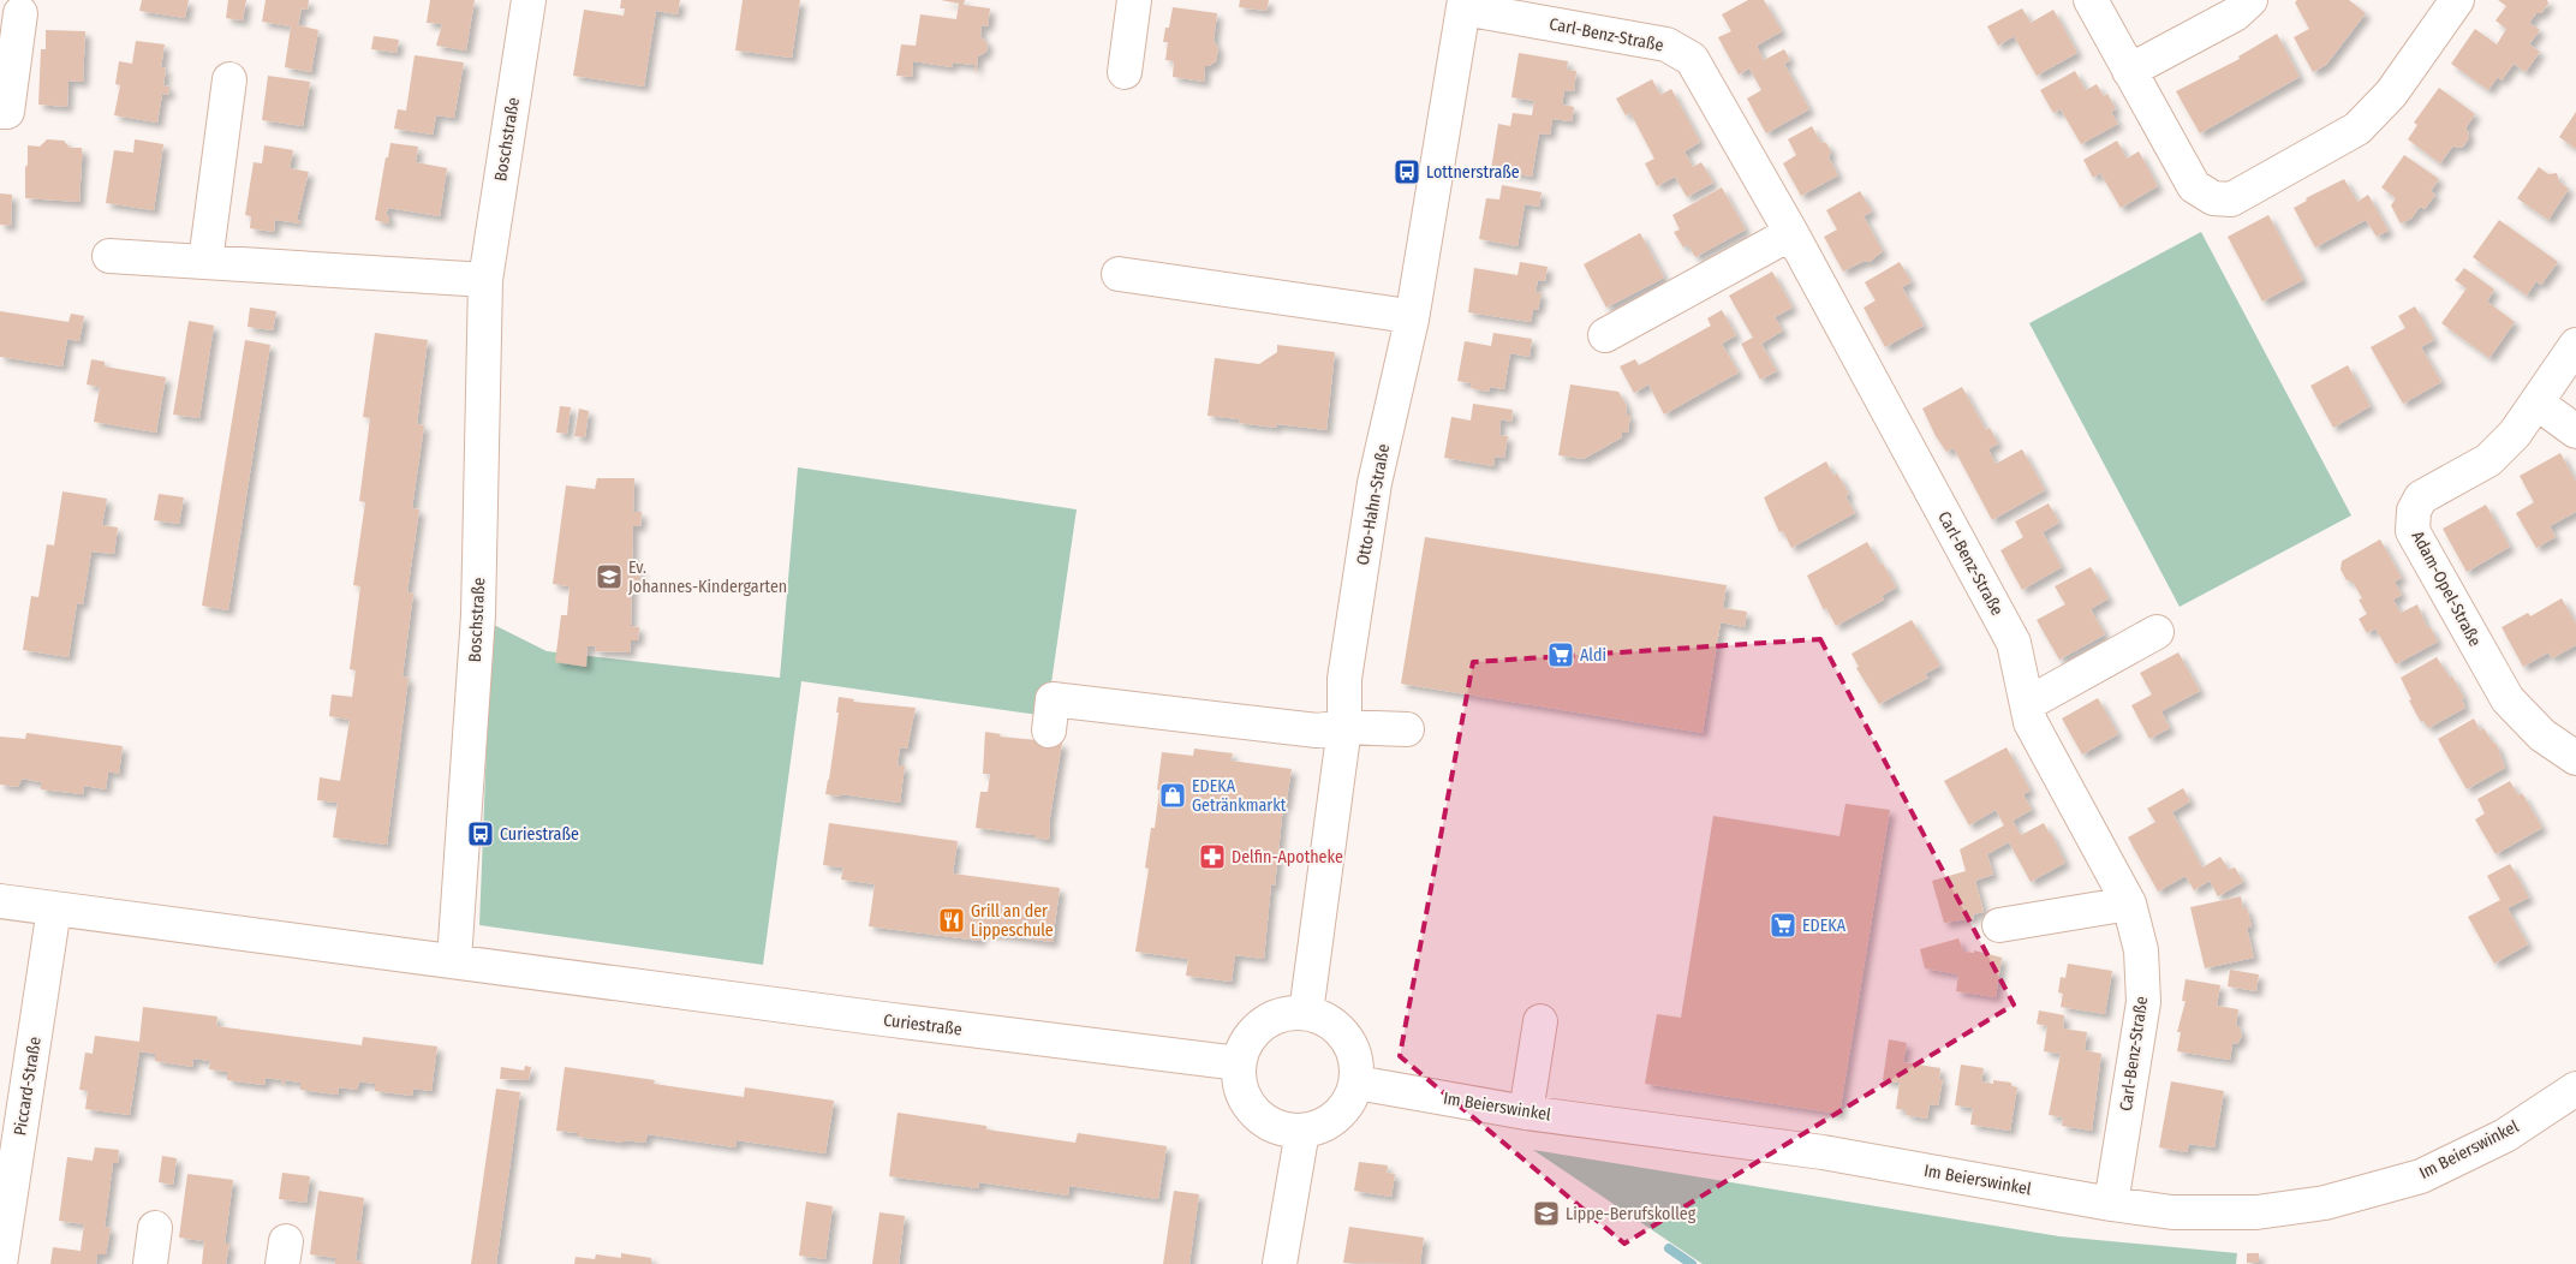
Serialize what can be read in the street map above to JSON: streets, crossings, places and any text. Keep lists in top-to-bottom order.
{
  "streets": {
    "street": [
      "Carl-Benz-Straße",
      "Boschstraße",
      "Otto-Hahn-Straße",
      "Adam-Opel-Straße",
      "Curiestraße",
      "Piccard-Straße",
      "Im Beierswinkel"
    ]
  },
  "crossings": [
    ["Carl-Benz-Straße", "Otto-Hahn-Straße"],
    ["Carl-Benz-Straße", "Im Beierswinkel"],
    ["Boschstraße", "Curiestraße"],
    ["Otto-Hahn-Straße", "Curiestraße"],
    ["Otto-Hahn-Straße", "Im Beierswinkel"],
    ["Curiestraße", "Piccard-Straße"],
    ["Curiestraße", "Im Beierswinkel"]
  ],
  "places": {
    "bus stop": ["Lottnerstraße", "Curiestraße"],
    "school or university": ["Ev. Johannes-Kindergarten", "Lippe-Berufskolleg"],
    "supermarket": ["Aldi", "EDEKA"],
    "shop": ["EDEKA Getränkmarkt"],
    "pharmacy": ["Delfin-Apotheke"],
    "restaurant": ["Grill an der Lippeschule"]
  }
}
